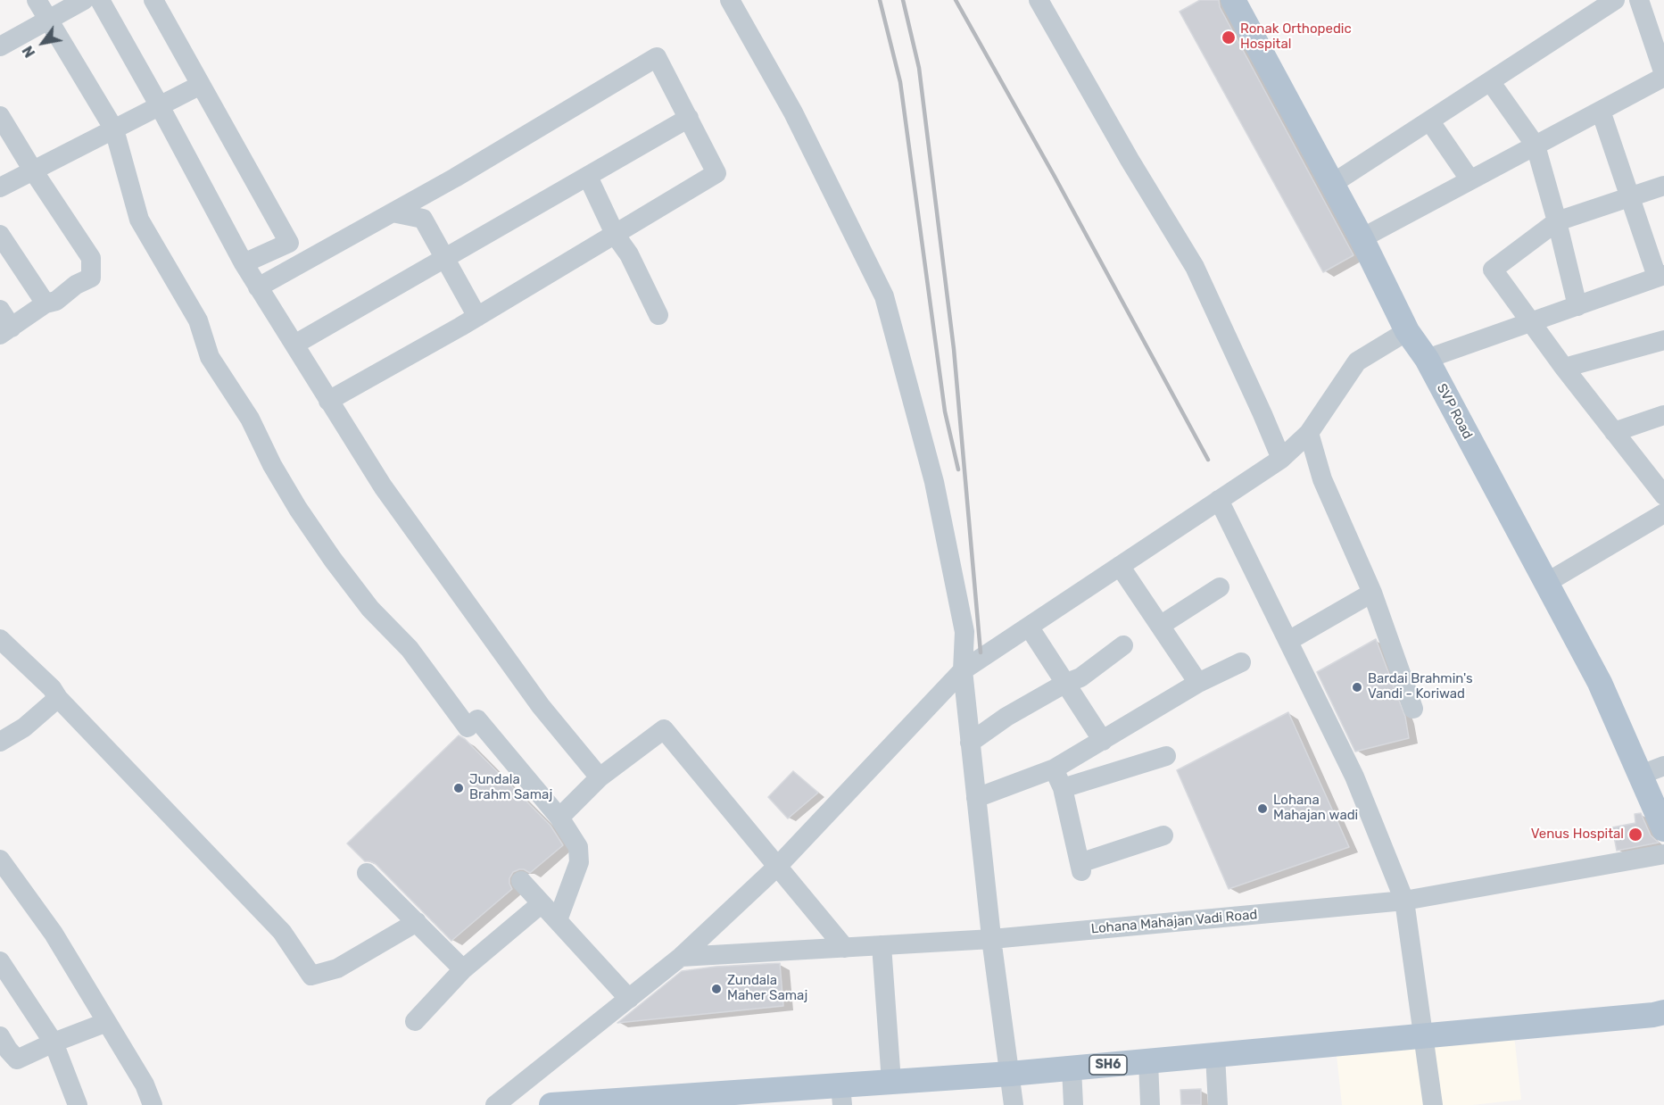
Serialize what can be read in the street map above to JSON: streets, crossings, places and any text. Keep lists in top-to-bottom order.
{
  "streets": {
    "main road": ["SVP Road", "SH6"],
    "street": ["Lohana Mahajan Vadi Road"]
  },
  "places": [
    "Ronak Orthopedic Hospital",
    "Bardai Brahmin's Vandi - Koriwad",
    "Jundala Brahm Samaj",
    "Lohana Mahajan wadi",
    "Venus Hospital",
    "Zundala Maher Samaj"
  ],
  "north": "bottom left"
}
